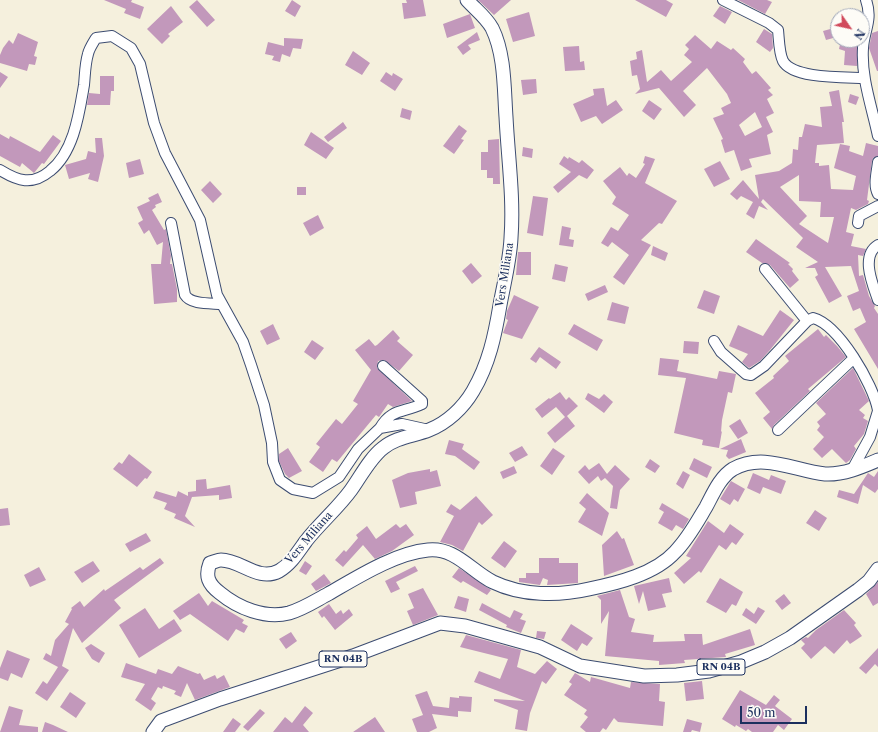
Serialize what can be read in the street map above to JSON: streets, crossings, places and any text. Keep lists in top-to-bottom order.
{
  "streets": {
    "main road": ["Vers Miliana", "RN 04B"]
  },
  "scale_bar": "50 m",
  "north": "bottom right"
}
